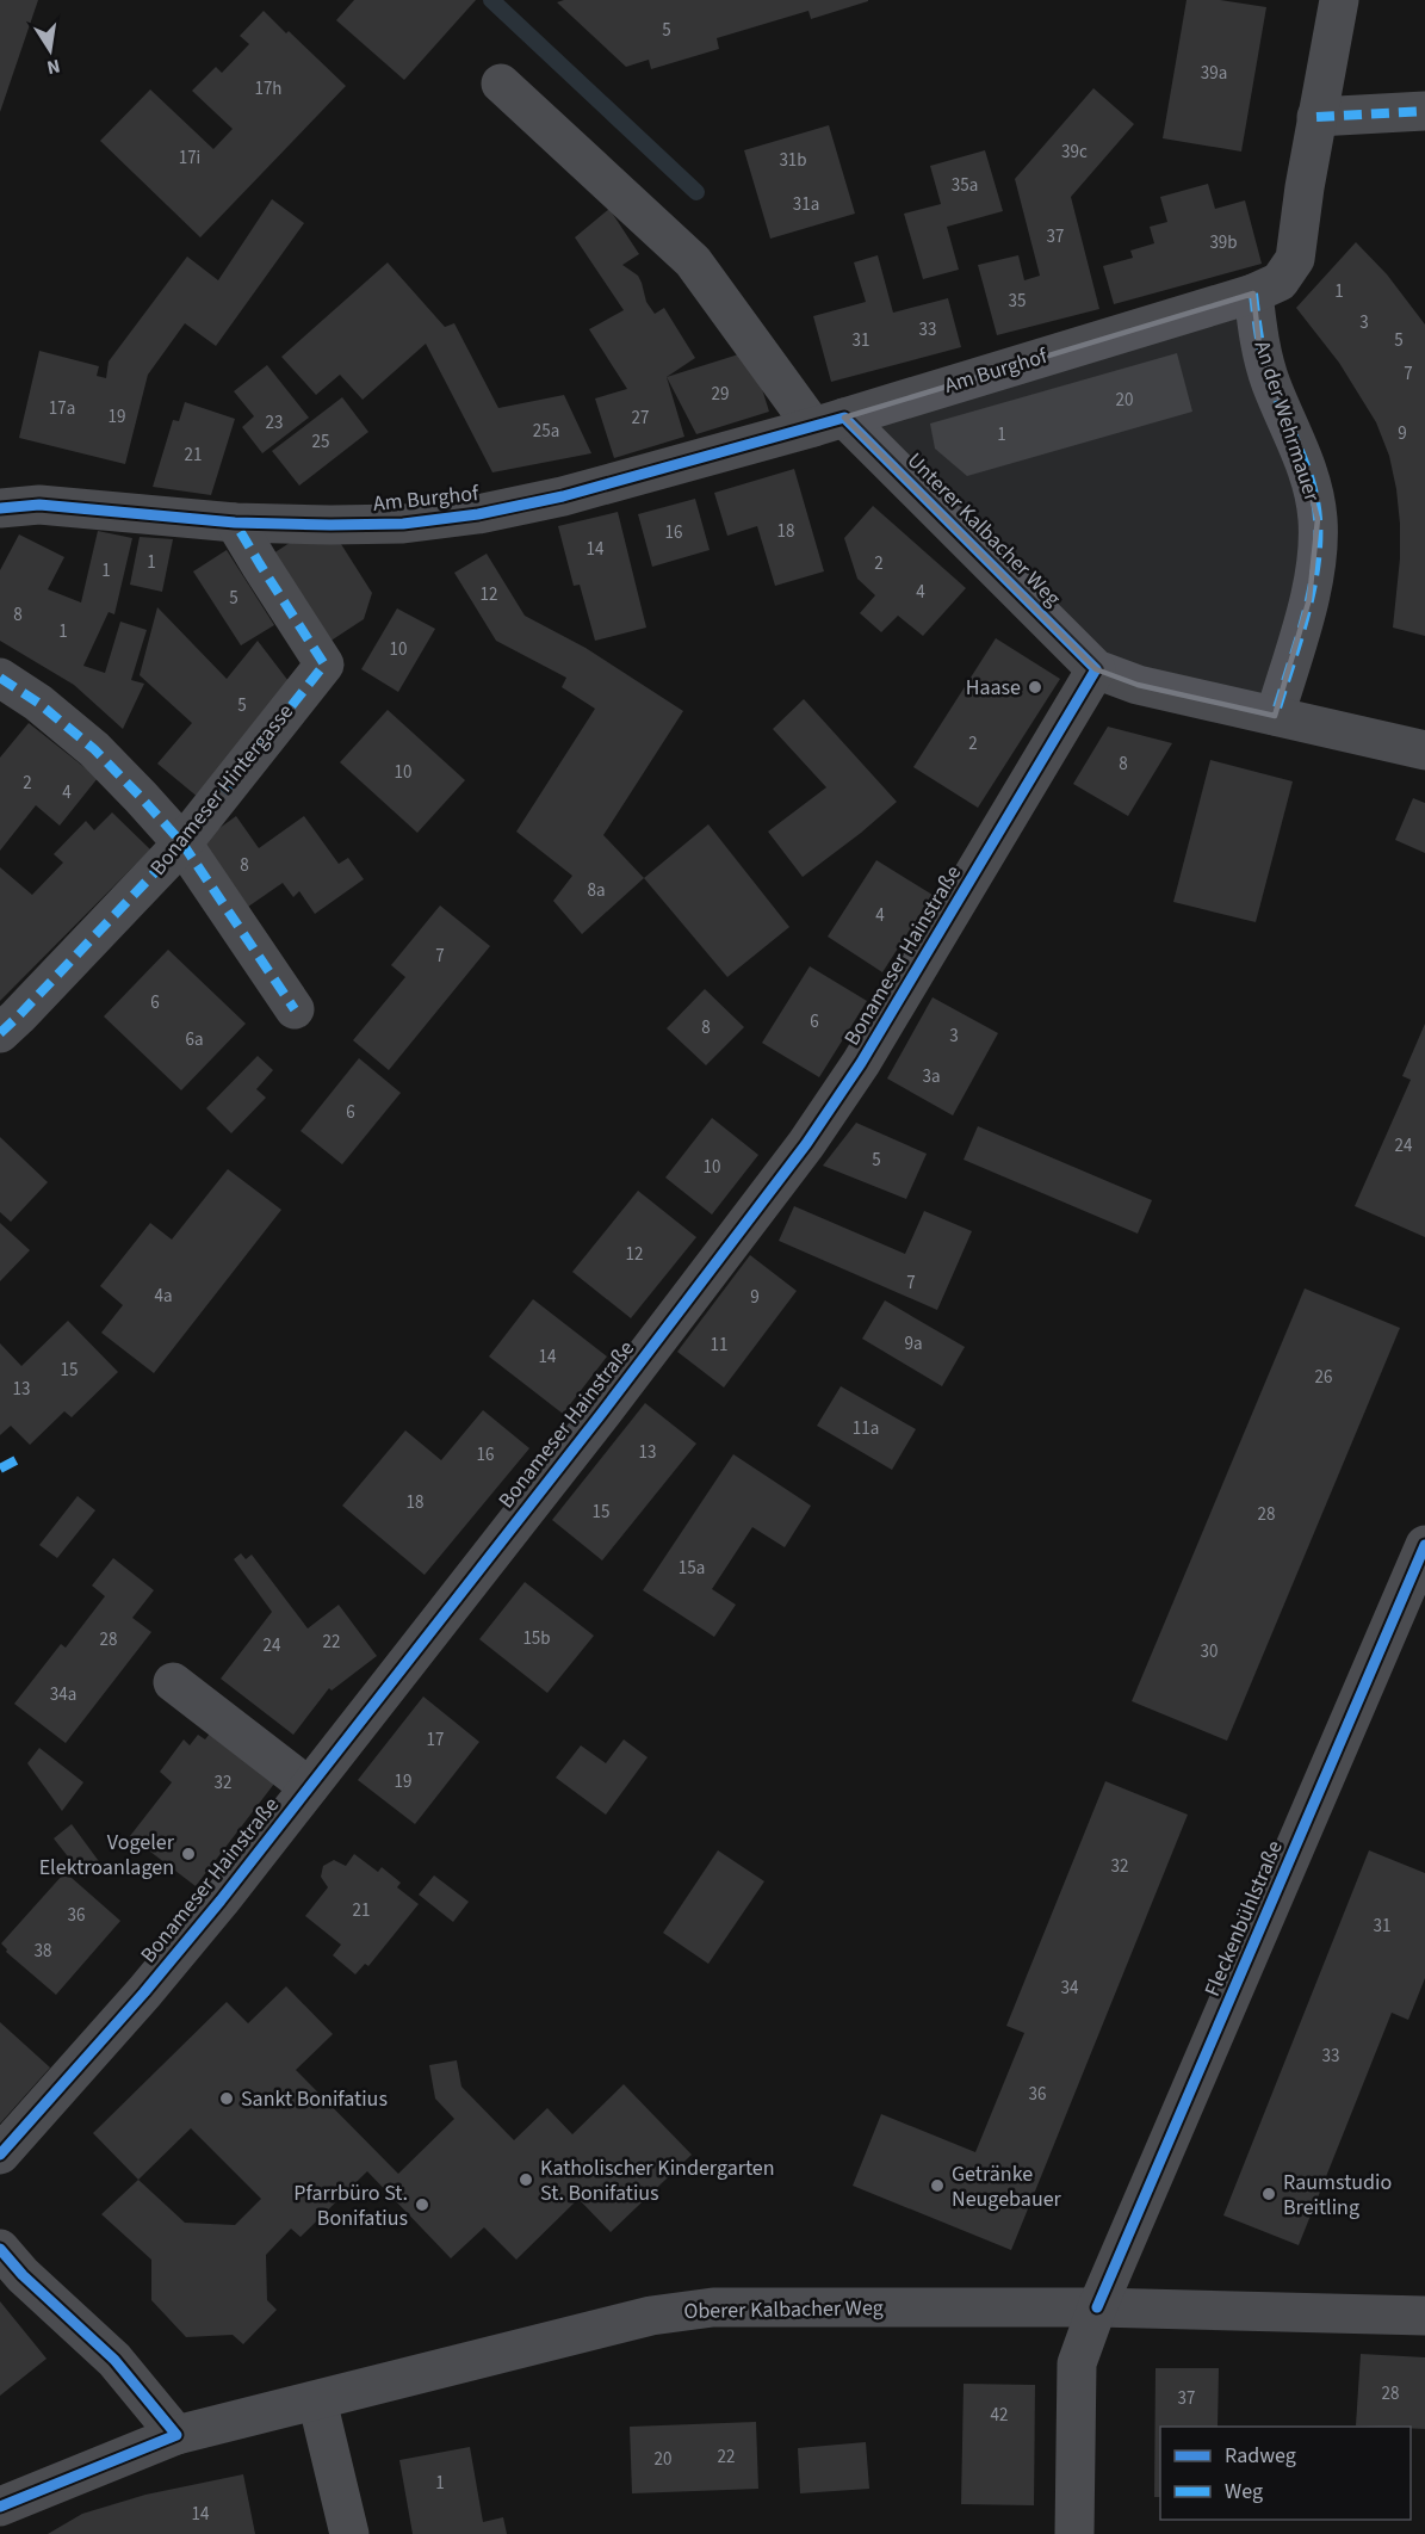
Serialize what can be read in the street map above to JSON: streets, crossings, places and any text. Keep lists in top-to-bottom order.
{
  "streets": {
    "street": [
      "Am Burghof",
      "An der Wehrmauer",
      "Unterer Kalbacher Weg",
      "Bonameser Hintergasse",
      "Bonameser Hainstraße",
      "Fleckenbühlstraße",
      "Oberer Kalbacher Weg"
    ]
  },
  "crossings": [
    ["Am Burghof", "An der Wehrmauer"],
    ["Am Burghof", "Unterer Kalbacher Weg"],
    ["Am Burghof", "Bonameser Hintergasse"],
    ["An der Wehrmauer", "Unterer Kalbacher Weg"],
    ["Unterer Kalbacher Weg", "Bonameser Hainstraße"],
    ["Fleckenbühlstraße", "Oberer Kalbacher Weg"]
  ],
  "places": [
    "Haase",
    "Vogeler Elektroanlagen",
    "Sankt Bonifatius",
    "Katholischer Kindergarten St. Bonifatius",
    "Getränke Neugebauer",
    "Raumstudio Breitling",
    "Pfarrbüro St. Bonifatius"
  ],
  "house_numbers": [
    "5",
    "39a",
    "17h",
    "39c",
    "17i",
    "31b",
    "35a",
    "31a",
    "37",
    "39b",
    "1",
    "35",
    "3",
    "33",
    "31",
    "5",
    "7",
    "29",
    "20",
    "17a",
    "19",
    "27",
    "23",
    "25a",
    "9",
    "1",
    "25",
    "21",
    "18",
    "16",
    "14",
    "1",
    "2",
    "1",
    "4",
    "12",
    "5",
    "8",
    "1",
    "10",
    "5",
    "2",
    "8",
    "10",
    "2",
    "4",
    "8",
    "8a",
    "4",
    "7",
    "6",
    "6",
    "8",
    "3",
    "6a",
    "3a",
    "6",
    "24",
    "5",
    "10",
    "12",
    "7",
    "4a",
    "9",
    "9a",
    "11",
    "14",
    "15",
    "26",
    "13",
    "11a",
    "13",
    "16",
    "18",
    "15",
    "28",
    "15a",
    "15b",
    "28",
    "22",
    "24",
    "30",
    "34a",
    "17",
    "19",
    "32",
    "32",
    "21",
    "36",
    "31",
    "38",
    "34",
    "33",
    "36",
    "28",
    "37",
    "42",
    "22",
    "20",
    "1",
    "14"
  ],
  "legend": ["Radweg", "Weg"],
  "north": "bottom"
}
